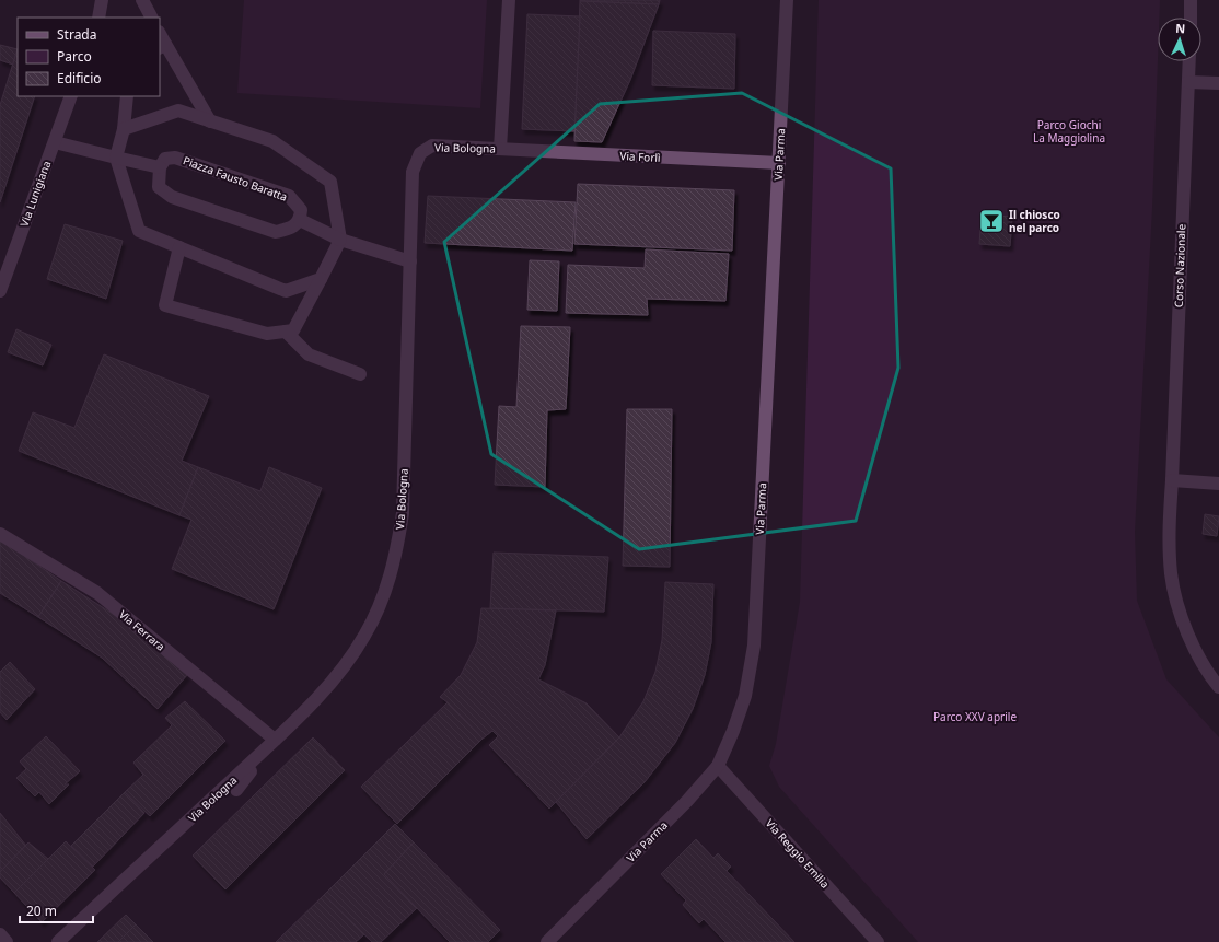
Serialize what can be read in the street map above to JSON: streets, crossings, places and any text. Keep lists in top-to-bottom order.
{
  "streets": {
    "street": [
      "Via Bologna",
      "Via Parma",
      "Via Forlì",
      "Piazza Fausto Baratta",
      "Via Lunigiana",
      "Corso Nazionale",
      "Via Ferrara",
      "Via Reggio Emilia"
    ]
  },
  "crossings": [
    ["Via Bologna", "Via Forlì"],
    ["Via Bologna", "Via Ferrara"],
    ["Via Parma", "Via Forlì"],
    ["Via Parma", "Via Reggio Emilia"]
  ],
  "parks": ["Parco Giochi La Maggiolina", "Parco XXV aprile"],
  "places": {
    "bar": ["Il chiosco nel parco"]
  },
  "legend": ["Strada", "Parco", "Edificio"],
  "scale_bar": "20 m",
  "north": "top"
}
